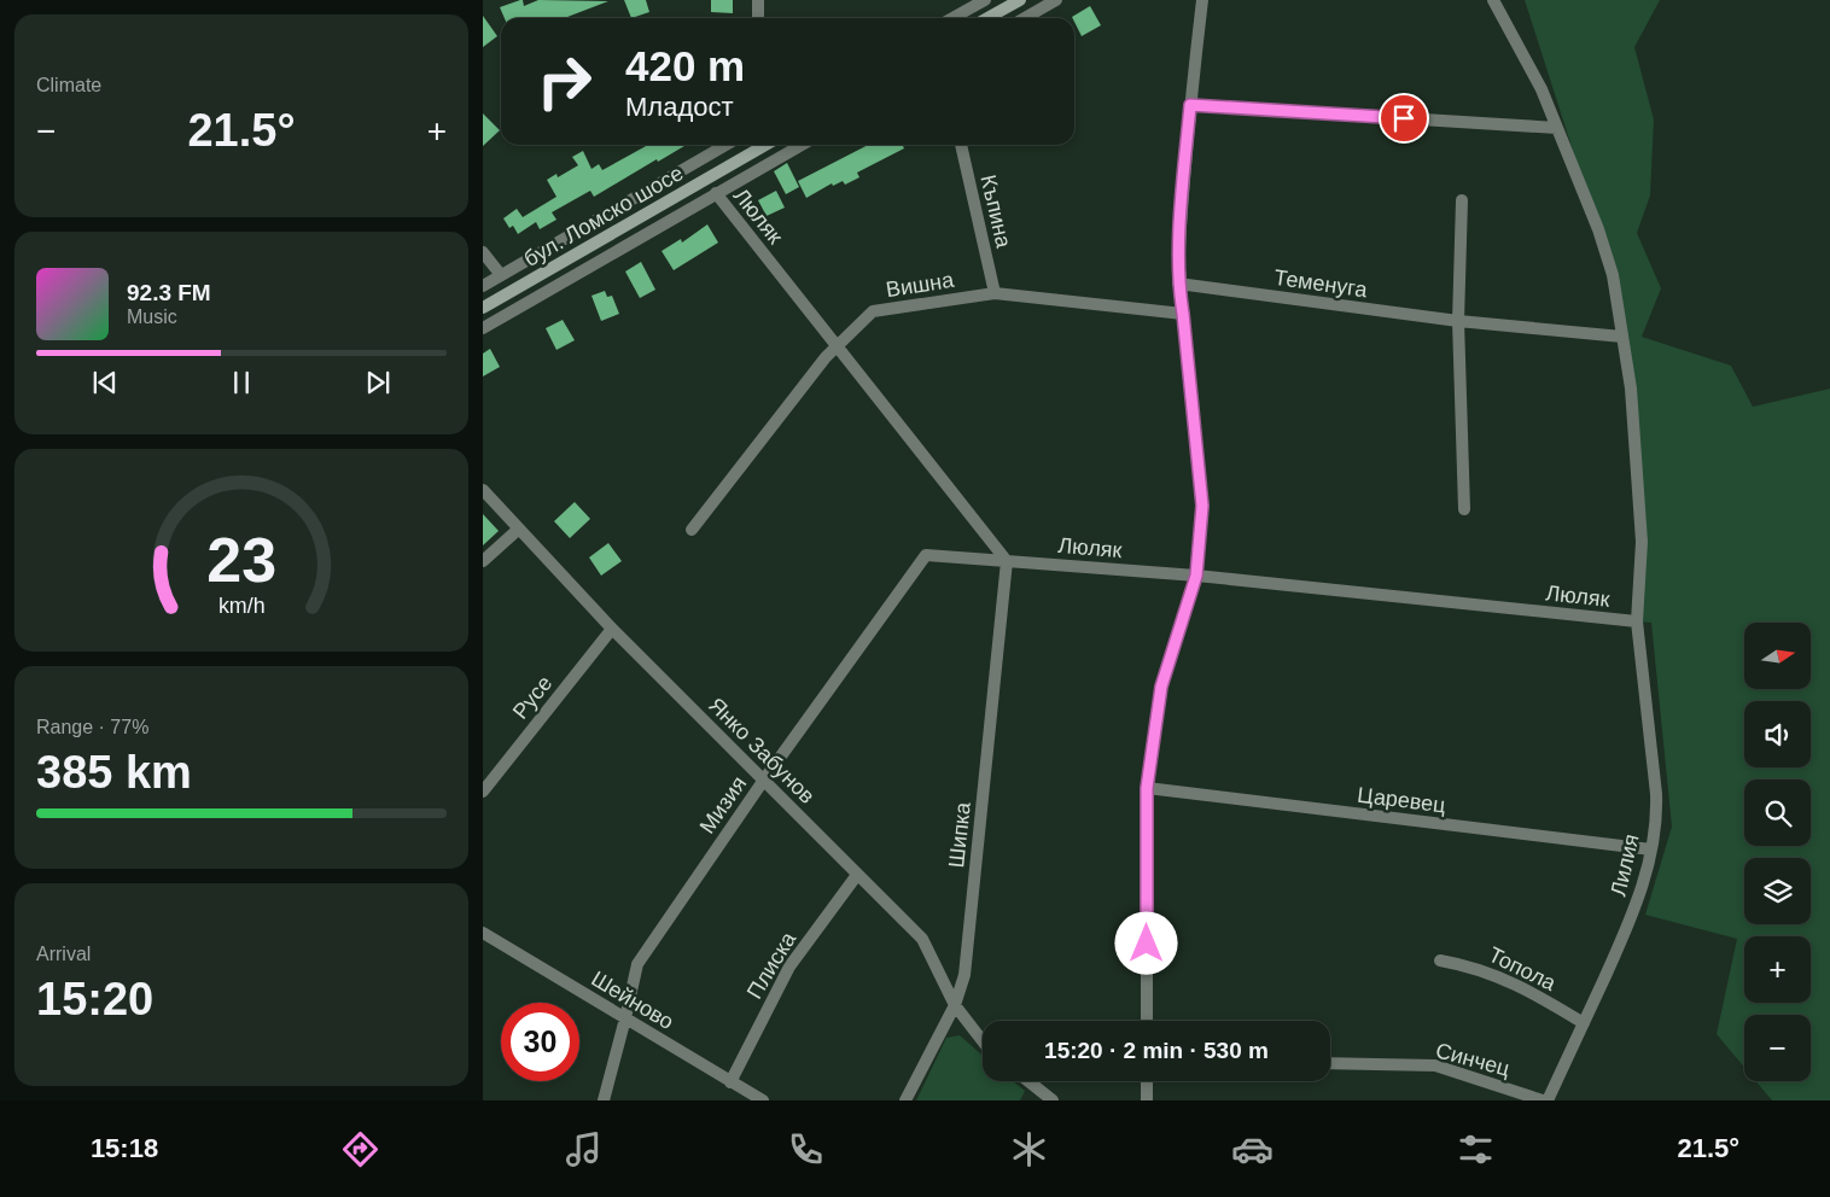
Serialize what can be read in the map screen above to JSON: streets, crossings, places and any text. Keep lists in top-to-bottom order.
{
  "streets": {
    "main road": ["бул. Ломско шосе"],
    "street": [
      "Къпина",
      "Люляк",
      "Теменуга",
      "Вишна",
      "Русе",
      "Янко Забунов",
      "Царевец",
      "Мизия",
      "Шипка",
      "Лилия",
      "Плиска",
      "Топола",
      "Шейново",
      "Синчец"
    ]
  },
  "crossings": [
    ["Къпина", "Вишна"],
    ["Люляк", "Вишна"],
    ["Люляк", "Мизия"],
    ["Люляк", "Шипка"],
    ["Люляк", "Лилия"],
    ["Теменуга", "Лилия"],
    ["Русе", "Янко Забунов"],
    ["Янко Забунов", "Мизия"],
    ["Янко Забунов", "Шипка"],
    ["Янко Забунов", "Плиска"],
    ["Царевец", "Лилия"],
    ["Мизия", "Шипка"],
    ["Мизия", "Шейново"],
    ["Лилия", "Топола"],
    ["Плиска", "Шейново"]
  ],
  "north": "right",
  "page": {
    "tile": [
      "Climate",
      ["Range · 77%", "385 km"],
      ["Arrival", "15:20"]
    ],
    "turn": ["420 m", "Младост"],
    "heat": ["−", "21.5°", "+"],
    "song": ["92.3 FM", "Music"],
    "map_buttons": ["+", "−"],
    "limit": "30",
    "trip": "15:20 · 2 min · 530 m",
    "tabs": ["15:18", "21.5°"],
    "gauge": ["23", "km/h"]
  }
}
